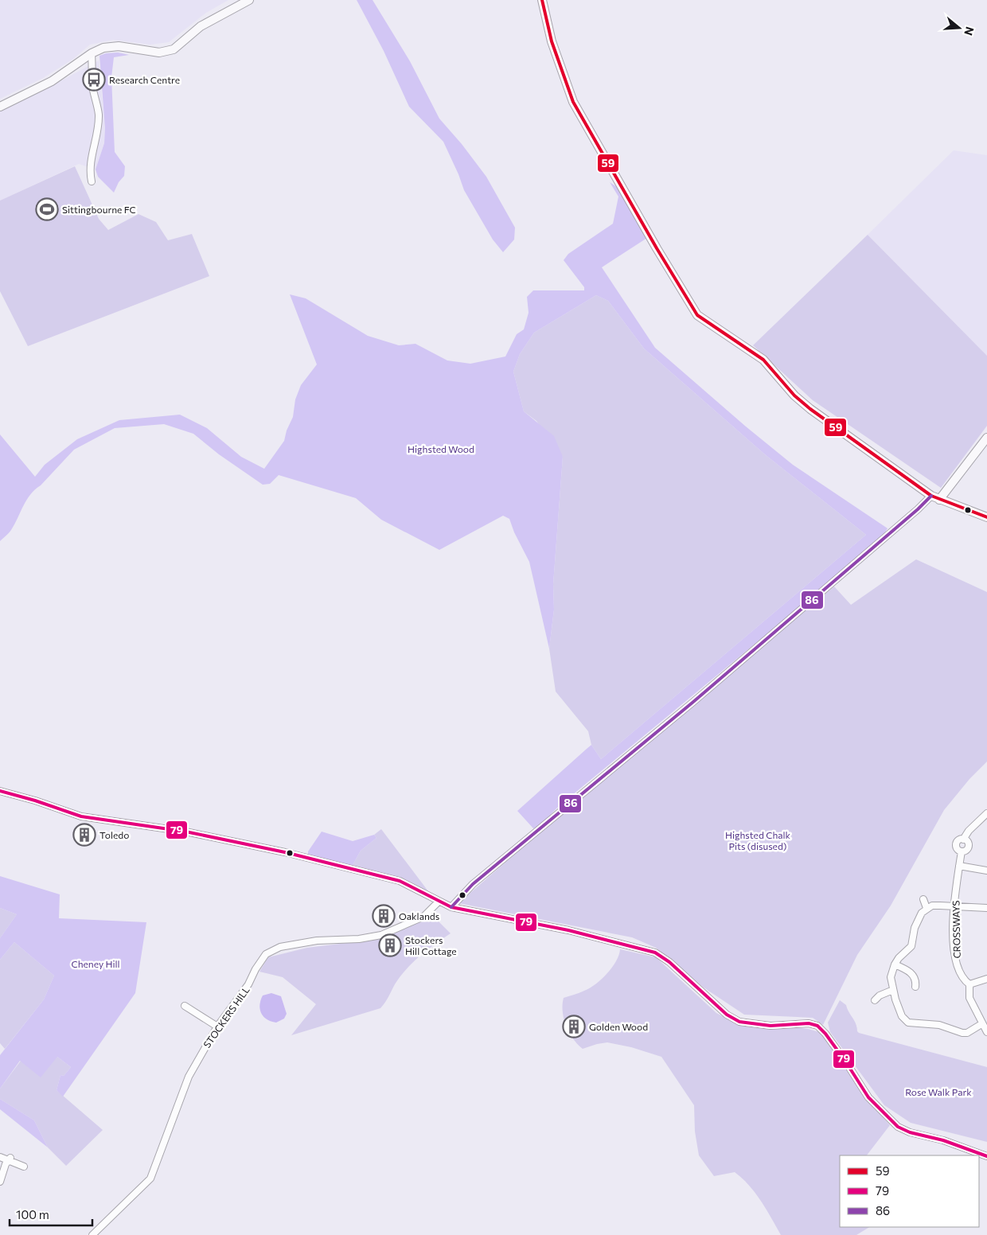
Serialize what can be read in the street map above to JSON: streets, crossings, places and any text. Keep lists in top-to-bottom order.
{
  "streets": {
    "street": ["CROSSWAYS", "STOCKERS HILL"]
  },
  "parks": [
    "Highsted Wood",
    "Highsted Chalk Pits (disused)",
    "Cheney Hill",
    "Rose Walk Park"
  ],
  "places": {
    "bus stop": ["Research Centre"],
    "sports": ["Sittingbourne FC"],
    "building": [
      "Toledo",
      "Oaklands",
      "Stockers Hill Cottage",
      "Golden Wood"
    ]
  },
  "lines": ["transit line 59", "transit line 86", "transit line 79"],
  "legend": ["59", "79", "86"],
  "scale_bar": "100 m",
  "north": "right"
}
